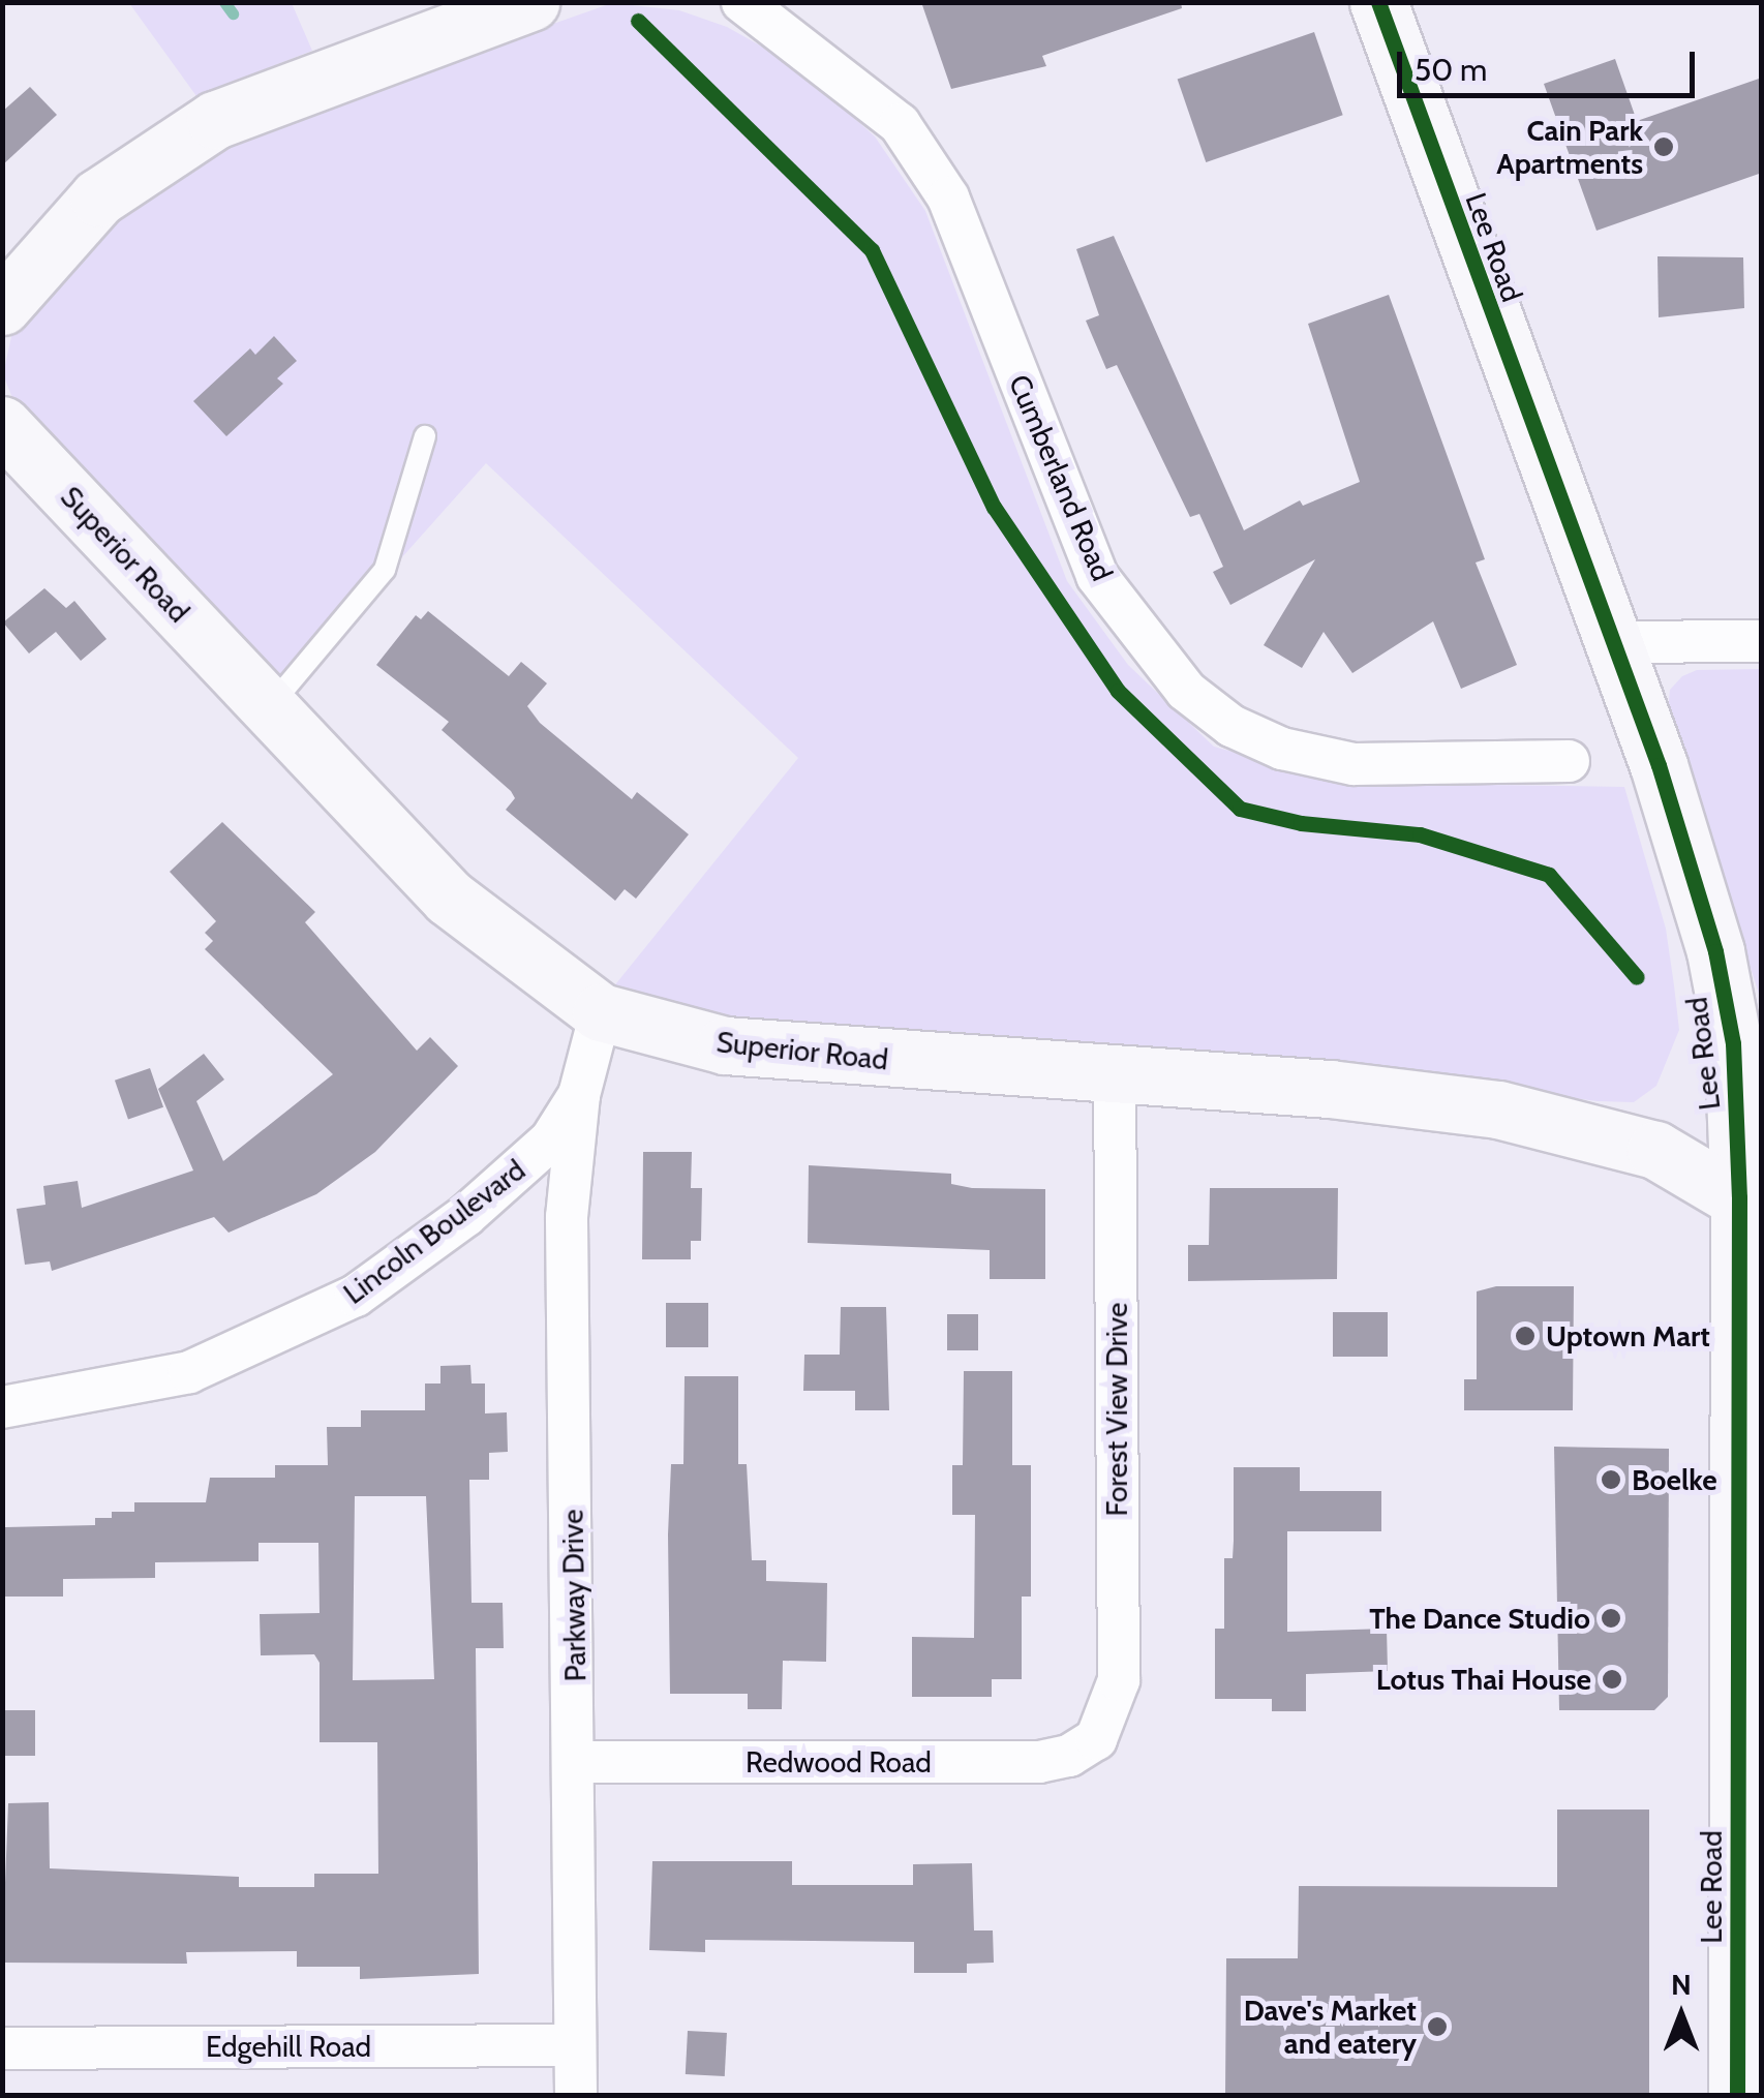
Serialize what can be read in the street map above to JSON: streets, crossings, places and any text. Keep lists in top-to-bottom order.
{
  "streets": {
    "street": [
      "Lee Road",
      "Cumberland Road",
      "Superior Road",
      "Lincoln Boulevard",
      "Forest View Drive",
      "Parkway Drive",
      "Redwood Road",
      "Edgehill Road"
    ]
  },
  "crossings": [
    ["Lee Road", "Superior Road"],
    ["Superior Road", "Lincoln Boulevard"],
    ["Superior Road", "Forest View Drive"],
    ["Lincoln Boulevard", "Parkway Drive"],
    ["Forest View Drive", "Redwood Road"],
    ["Parkway Drive", "Redwood Road"],
    ["Parkway Drive", "Edgehill Road"]
  ],
  "places": [
    "Cain Park Apartments",
    "Uptown Mart",
    "Boelke",
    "The Dance Studio",
    "Lotus Thai House",
    "Dave's Market and eatery"
  ],
  "scale_bar": "50 m",
  "north": "top"
}
